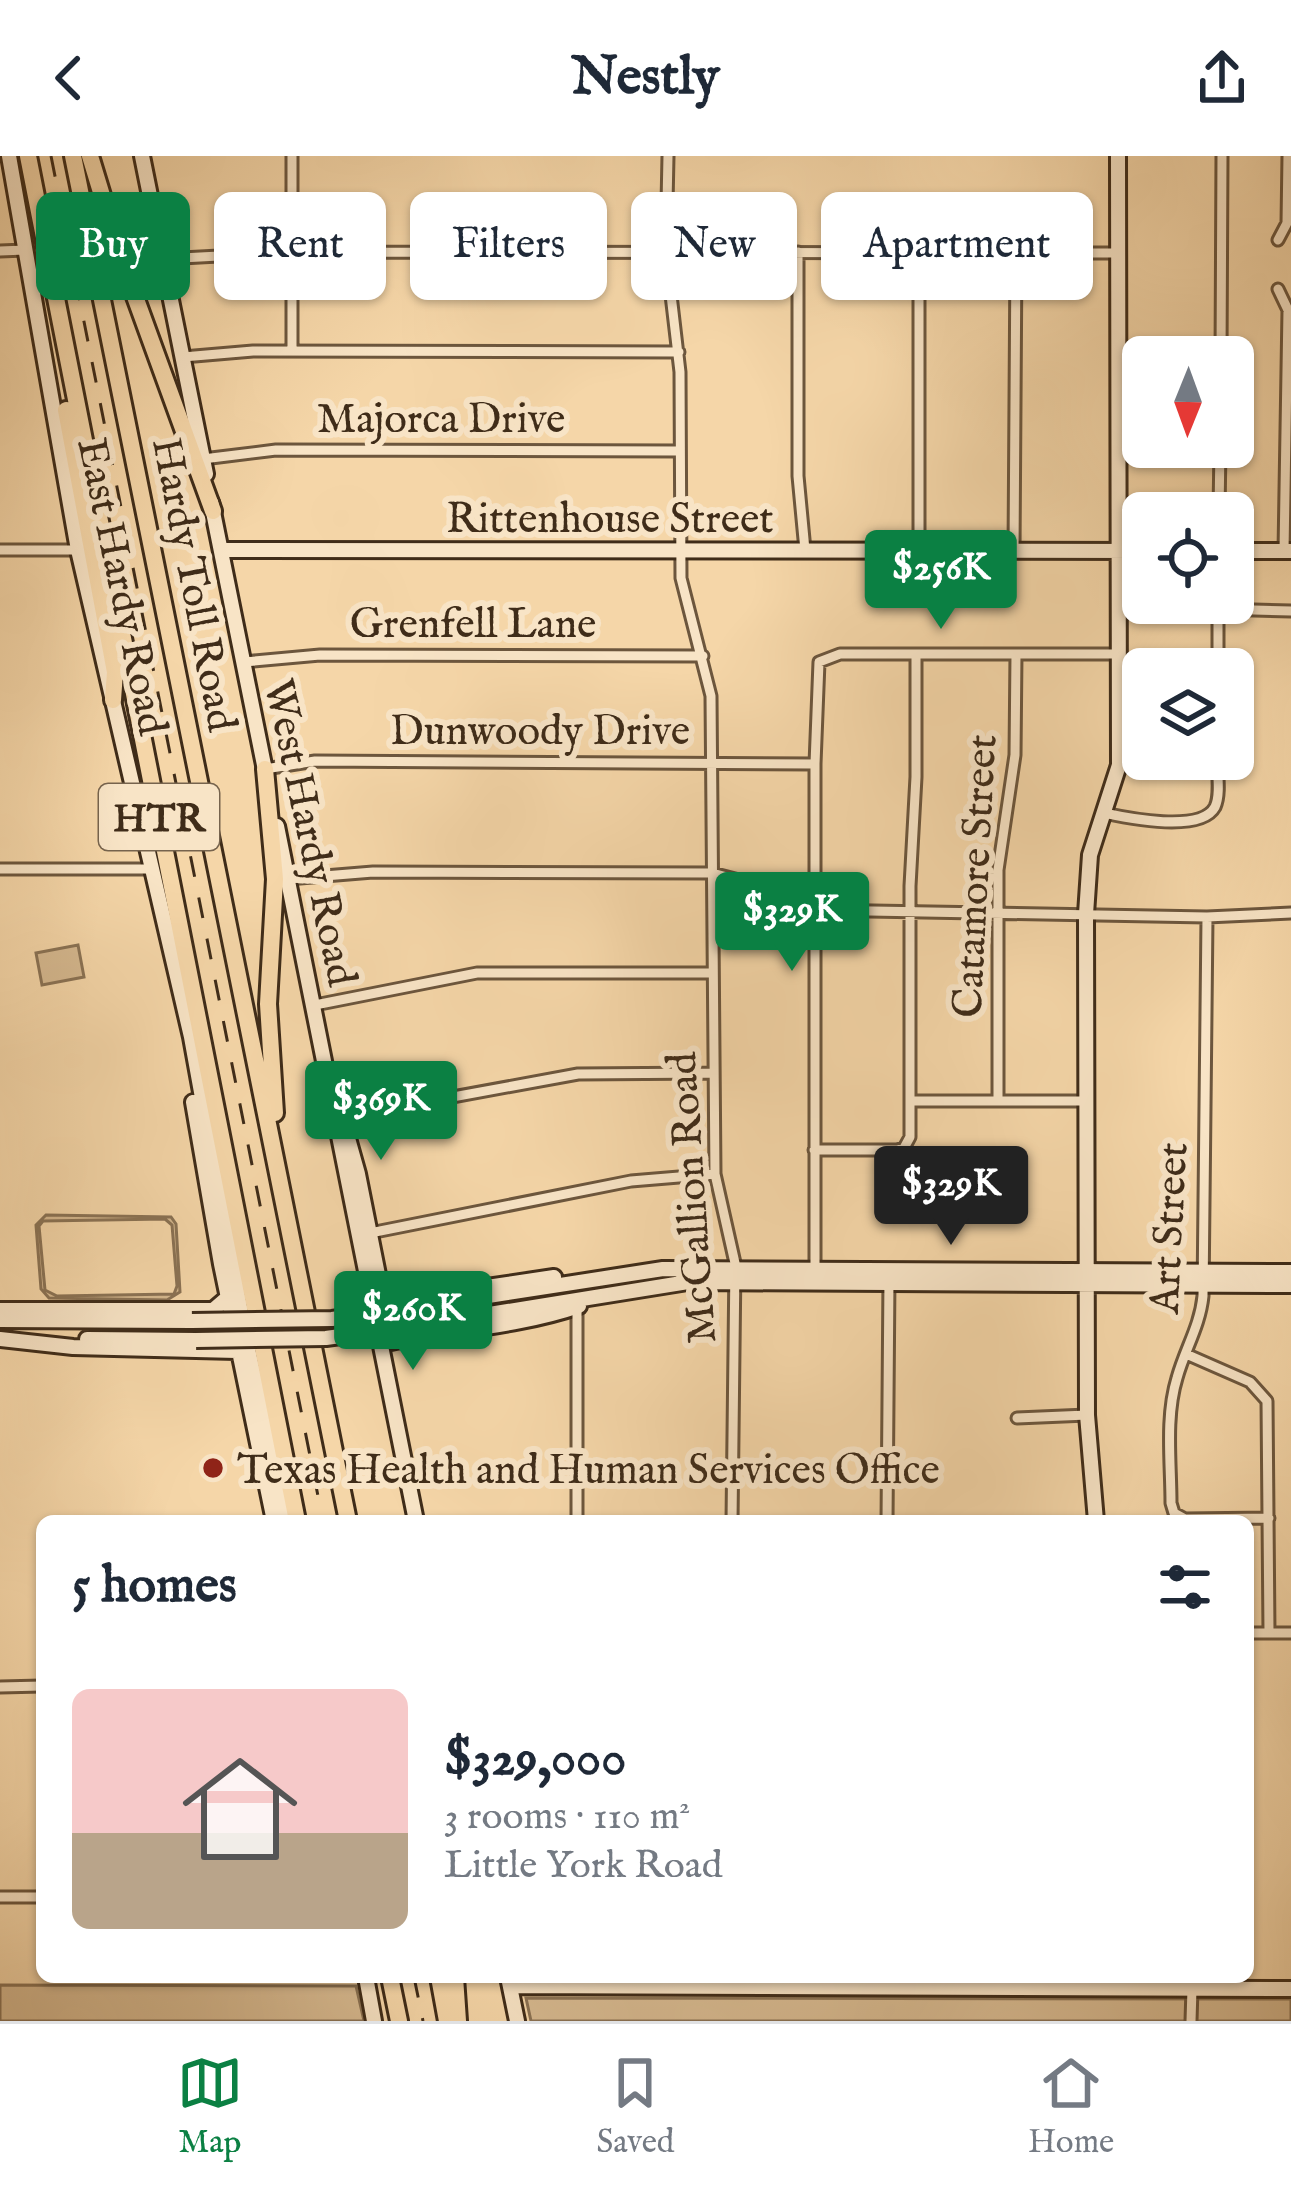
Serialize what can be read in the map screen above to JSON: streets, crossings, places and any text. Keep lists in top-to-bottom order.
{
  "streets": {
    "highway": ["Hardy Toll Road", "HTR"],
    "main road": ["Rittenhouse Street", "East Hardy Road", "West Hardy Road"],
    "street": [
      "Majorca Drive",
      "Grenfell Lane",
      "Dunwoody Drive",
      "Catamore Street",
      "McGallion Road",
      "Art Street"
    ]
  },
  "crossings": [
    ["Majorca Drive", "West Hardy Road"],
    ["Majorca Drive", "McGallion Road"],
    ["Rittenhouse Street", "West Hardy Road"],
    ["Rittenhouse Street", "McGallion Road"],
    ["Grenfell Lane", "West Hardy Road"],
    ["Grenfell Lane", "McGallion Road"],
    ["Dunwoody Drive", "West Hardy Road"],
    ["Dunwoody Drive", "McGallion Road"]
  ],
  "places": ["Texas Health and Human Services Office"],
  "north": "bottom",
  "page": {
    "header": "Nestly",
    "chip": [
      "Buy",
      "Rent",
      "Filters",
      "New",
      "Apartment"
    ],
    "price": [
      "$256K",
      "$329K",
      "$369K",
      "$329K",
      "$260K"
    ],
    "heading": "5 homes",
    "list": [
      {
        "name": "$329,000",
        "note": "3 rooms · 110 m² · Little York Road"
      }
    ],
    "tabs": ["Map", "Saved", "Home"]
  }
}
